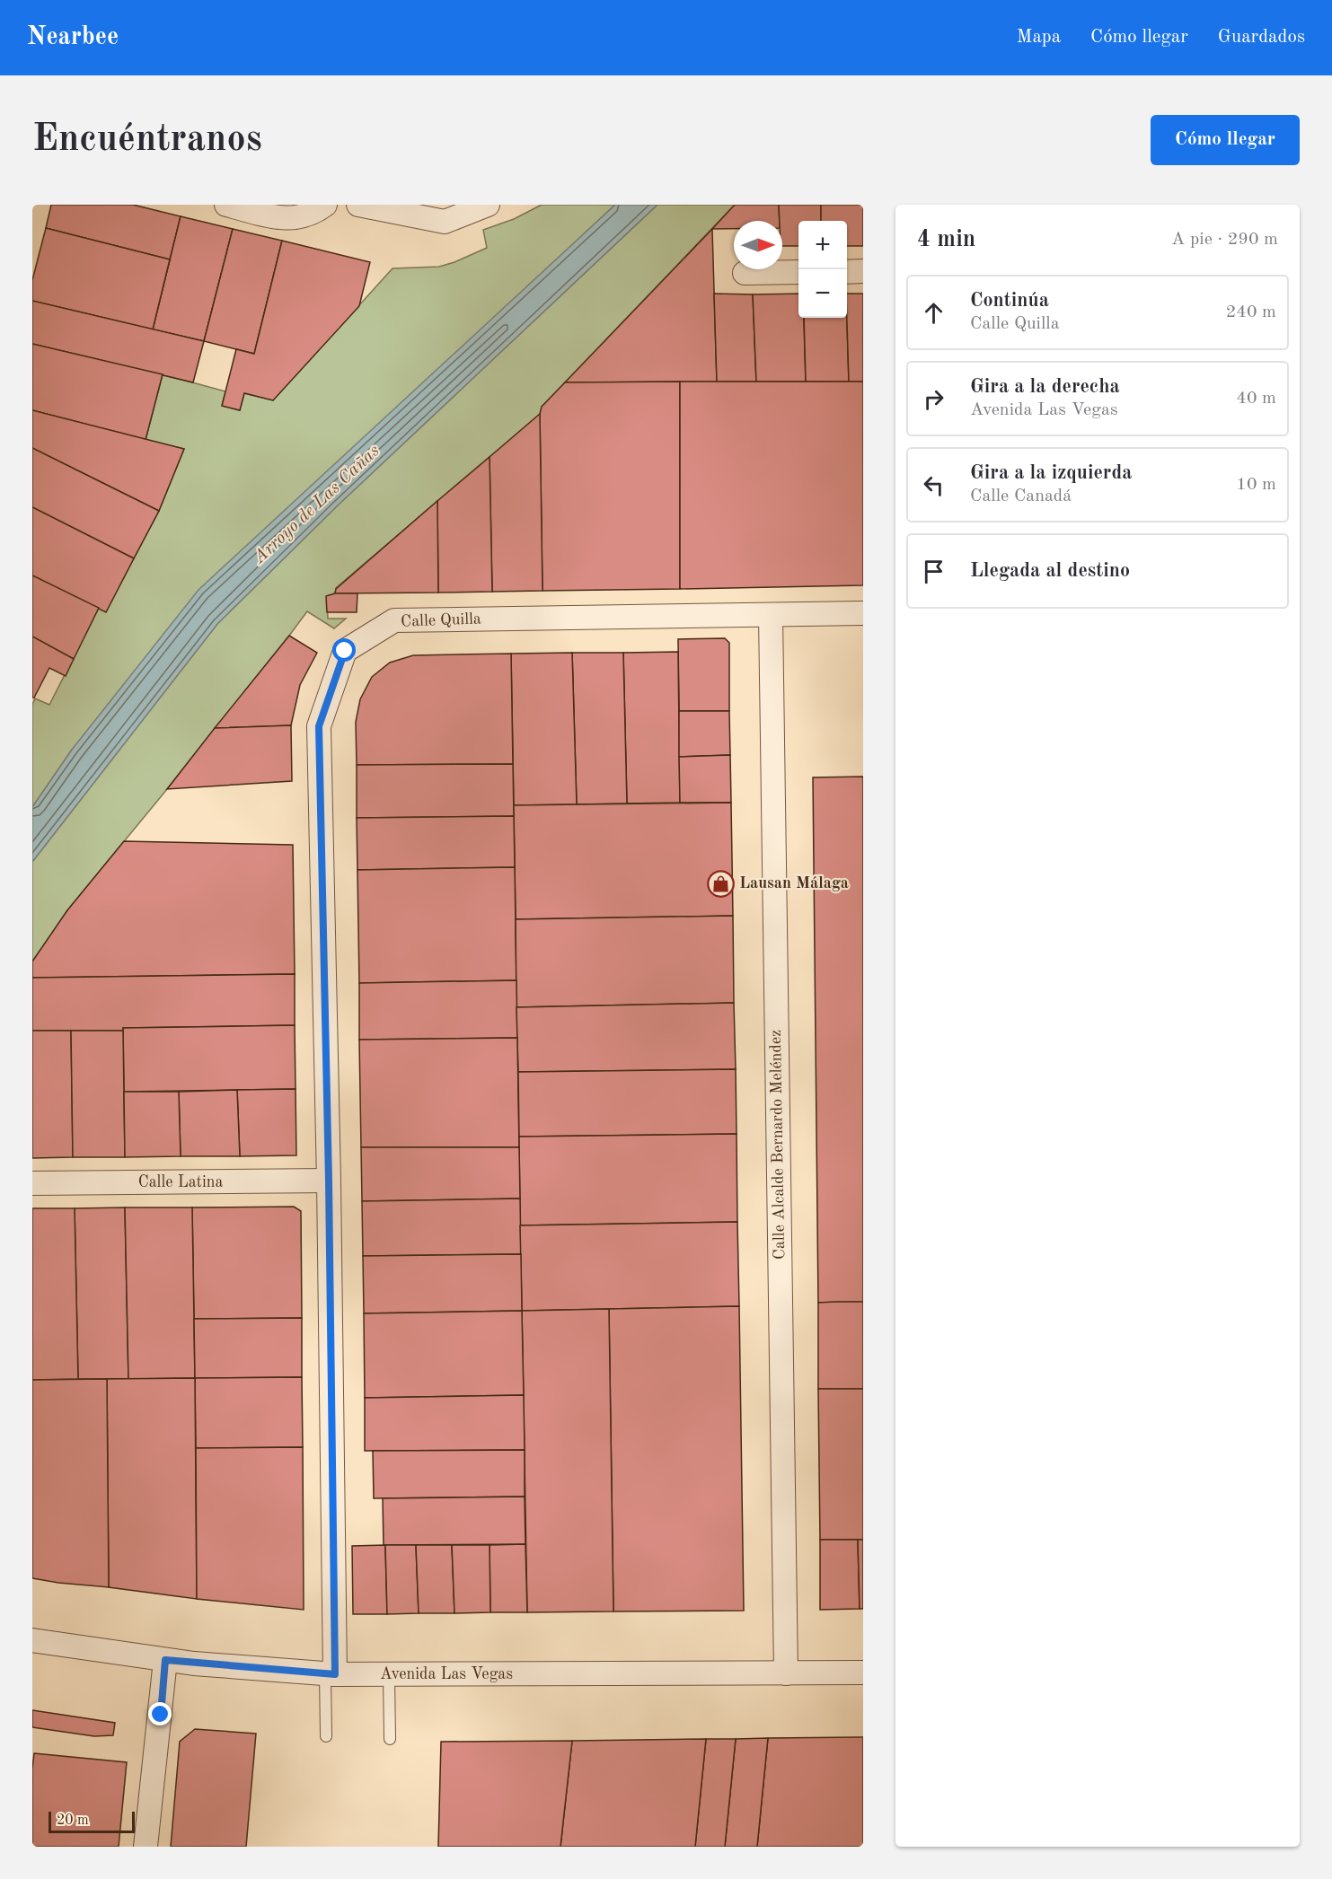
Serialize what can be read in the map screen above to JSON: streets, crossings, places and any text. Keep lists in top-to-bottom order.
{
  "streets": {
    "street": [
      "Calle Quilla",
      "Calle Alcalde Bernardo Meléndez",
      "Calle Latina",
      "Avenida Las Vegas"
    ]
  },
  "crossings": [
    ["Calle Quilla", "Calle Alcalde Bernardo Meléndez"],
    ["Calle Quilla", "Calle Latina"],
    ["Calle Quilla", "Avenida Las Vegas"],
    ["Calle Alcalde Bernardo Meléndez", "Avenida Las Vegas"]
  ],
  "water": ["Arroyo de Las Cañas"],
  "places": {
    "shop": ["Lausan Málaga"]
  },
  "scale_bar": "20 m",
  "north": "right",
  "page": {
    "header": "Nearbee",
    "nav": ["Mapa", "Cómo llegar", "Guardados"],
    "buttons": "Cómo llegar",
    "title": "Encuéntranos",
    "heading": ["4 min", "A pie · 290 m"],
    "map_buttons": ["+", "−"],
    "list": [
      ["Continúa", "Calle Quilla", "240 m"],
      ["Gira a la derecha", "Avenida Las Vegas", "40 m"],
      ["Gira a la izquierda", "Calle Canadá", "10 m"],
      "Llegada al destino"
    ],
    "scale": "20 m"
  }
}
